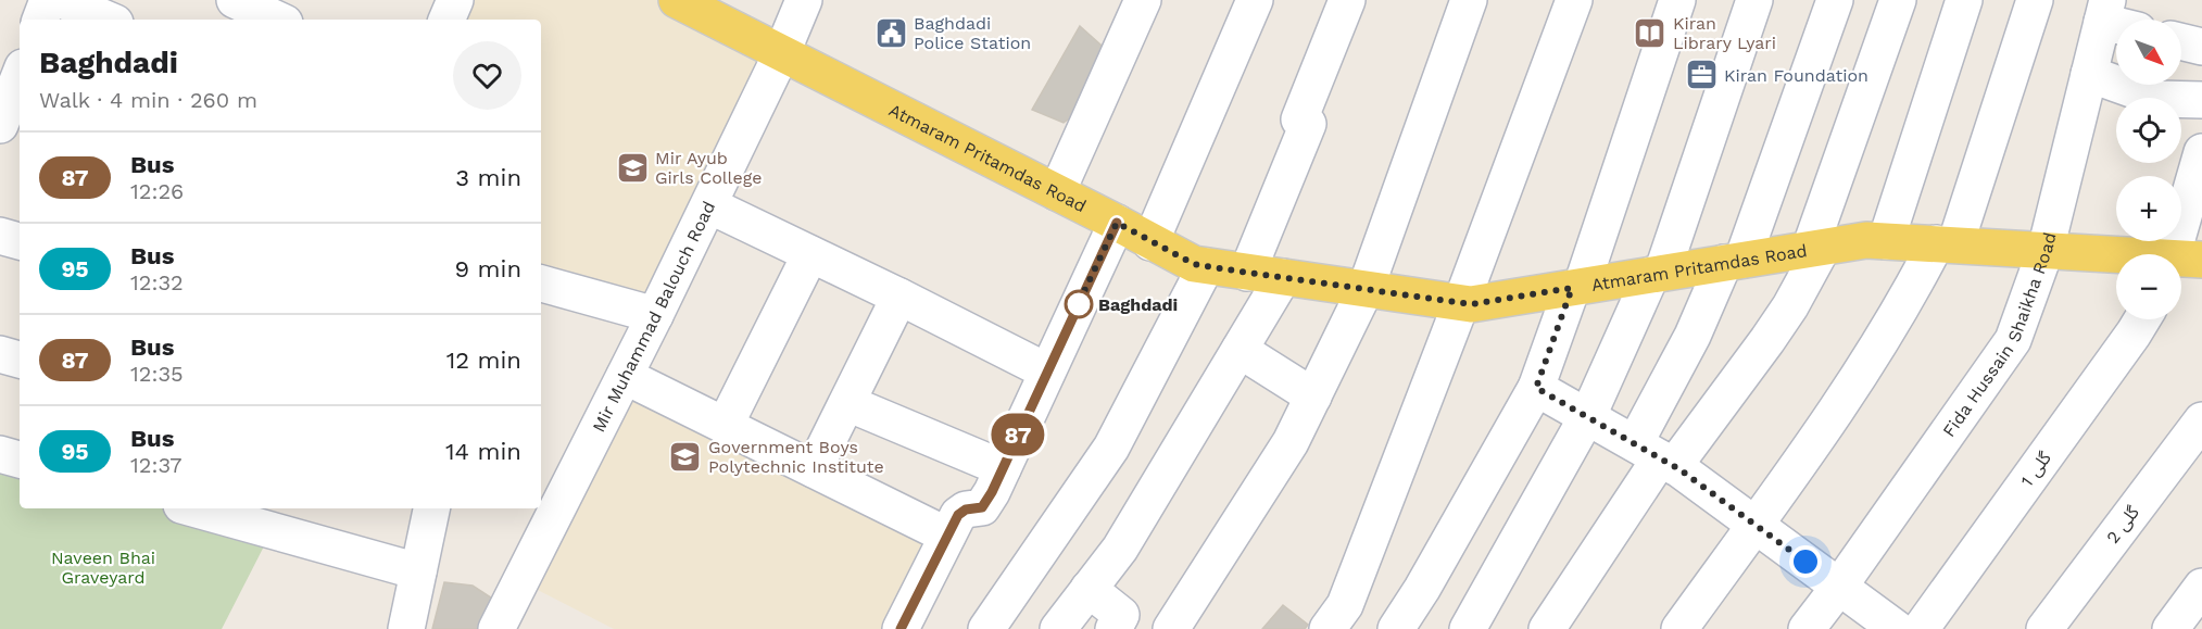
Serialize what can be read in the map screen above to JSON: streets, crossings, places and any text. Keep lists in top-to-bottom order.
{
  "streets": {
    "main road": ["Atmaram Pritamdas Road"],
    "street": [
      "Mir Muhammad Balouch Road",
      "Fida Hussain Shaikha Road",
      "گلی 1",
      "گلی 2"
    ]
  },
  "crossings": [
    ["Atmaram Pritamdas Road", "Mir Muhammad Balouch Road"],
    ["Atmaram Pritamdas Road", "Fida Hussain Shaikha Road"]
  ],
  "parks": ["Naveen Bhai Graveyard"],
  "places": {
    "public building": ["Baghdadi Police Station"],
    "library": ["Kiran Library Lyari"],
    "office": ["Kiran Foundation"],
    "school or university": ["Mir Ayub Girls College", "Government Boys Polytechnic Institute"],
    "other": ["Baghdadi"]
  },
  "lines": ["bus line 87"],
  "north": "bottom right",
  "page": {
    "on_map": "87",
    "map_buttons": ["+", "−"],
    "heading": ["Baghdadi", "Walk · 4 min · 260 m"],
    "list": [
      {
        "mark": "87",
        "name": "Bus",
        "note": "12:26",
        "value": "3 min"
      },
      {
        "mark": "95",
        "name": "Bus",
        "note": "12:32",
        "value": "9 min"
      },
      {
        "mark": "87",
        "name": "Bus",
        "note": "12:35",
        "value": "12 min"
      },
      {
        "mark": "95",
        "name": "Bus",
        "note": "12:37",
        "value": "14 min"
      }
    ]
  }
}
